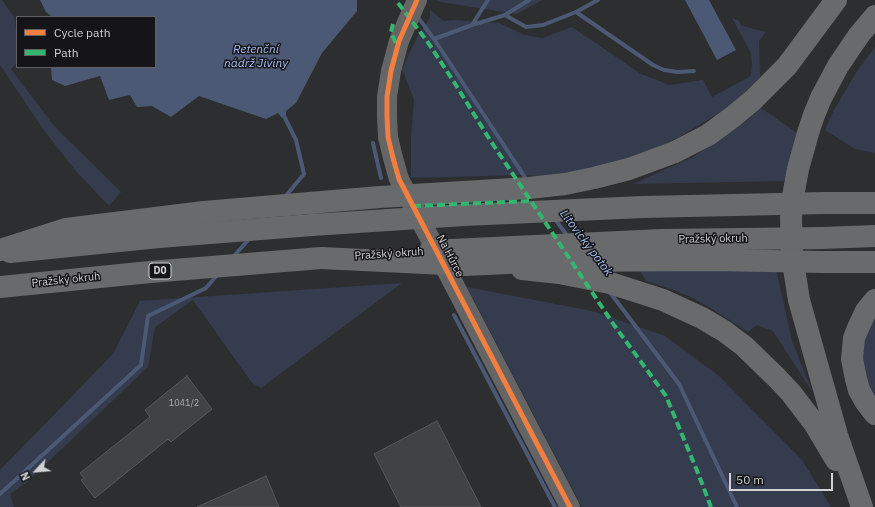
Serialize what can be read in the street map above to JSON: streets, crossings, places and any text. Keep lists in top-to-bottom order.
{
  "streets": {
    "highway": ["Pražský okruh", "D0"],
    "main road": ["Na Hůrce"]
  },
  "water": ["Retenční nádrž Jiviny", "Litovický potok"],
  "house_numbers": ["1041/2"],
  "legend": ["Cycle path", "Path"],
  "scale_bar": "50 m",
  "north": "bottom left"
}
